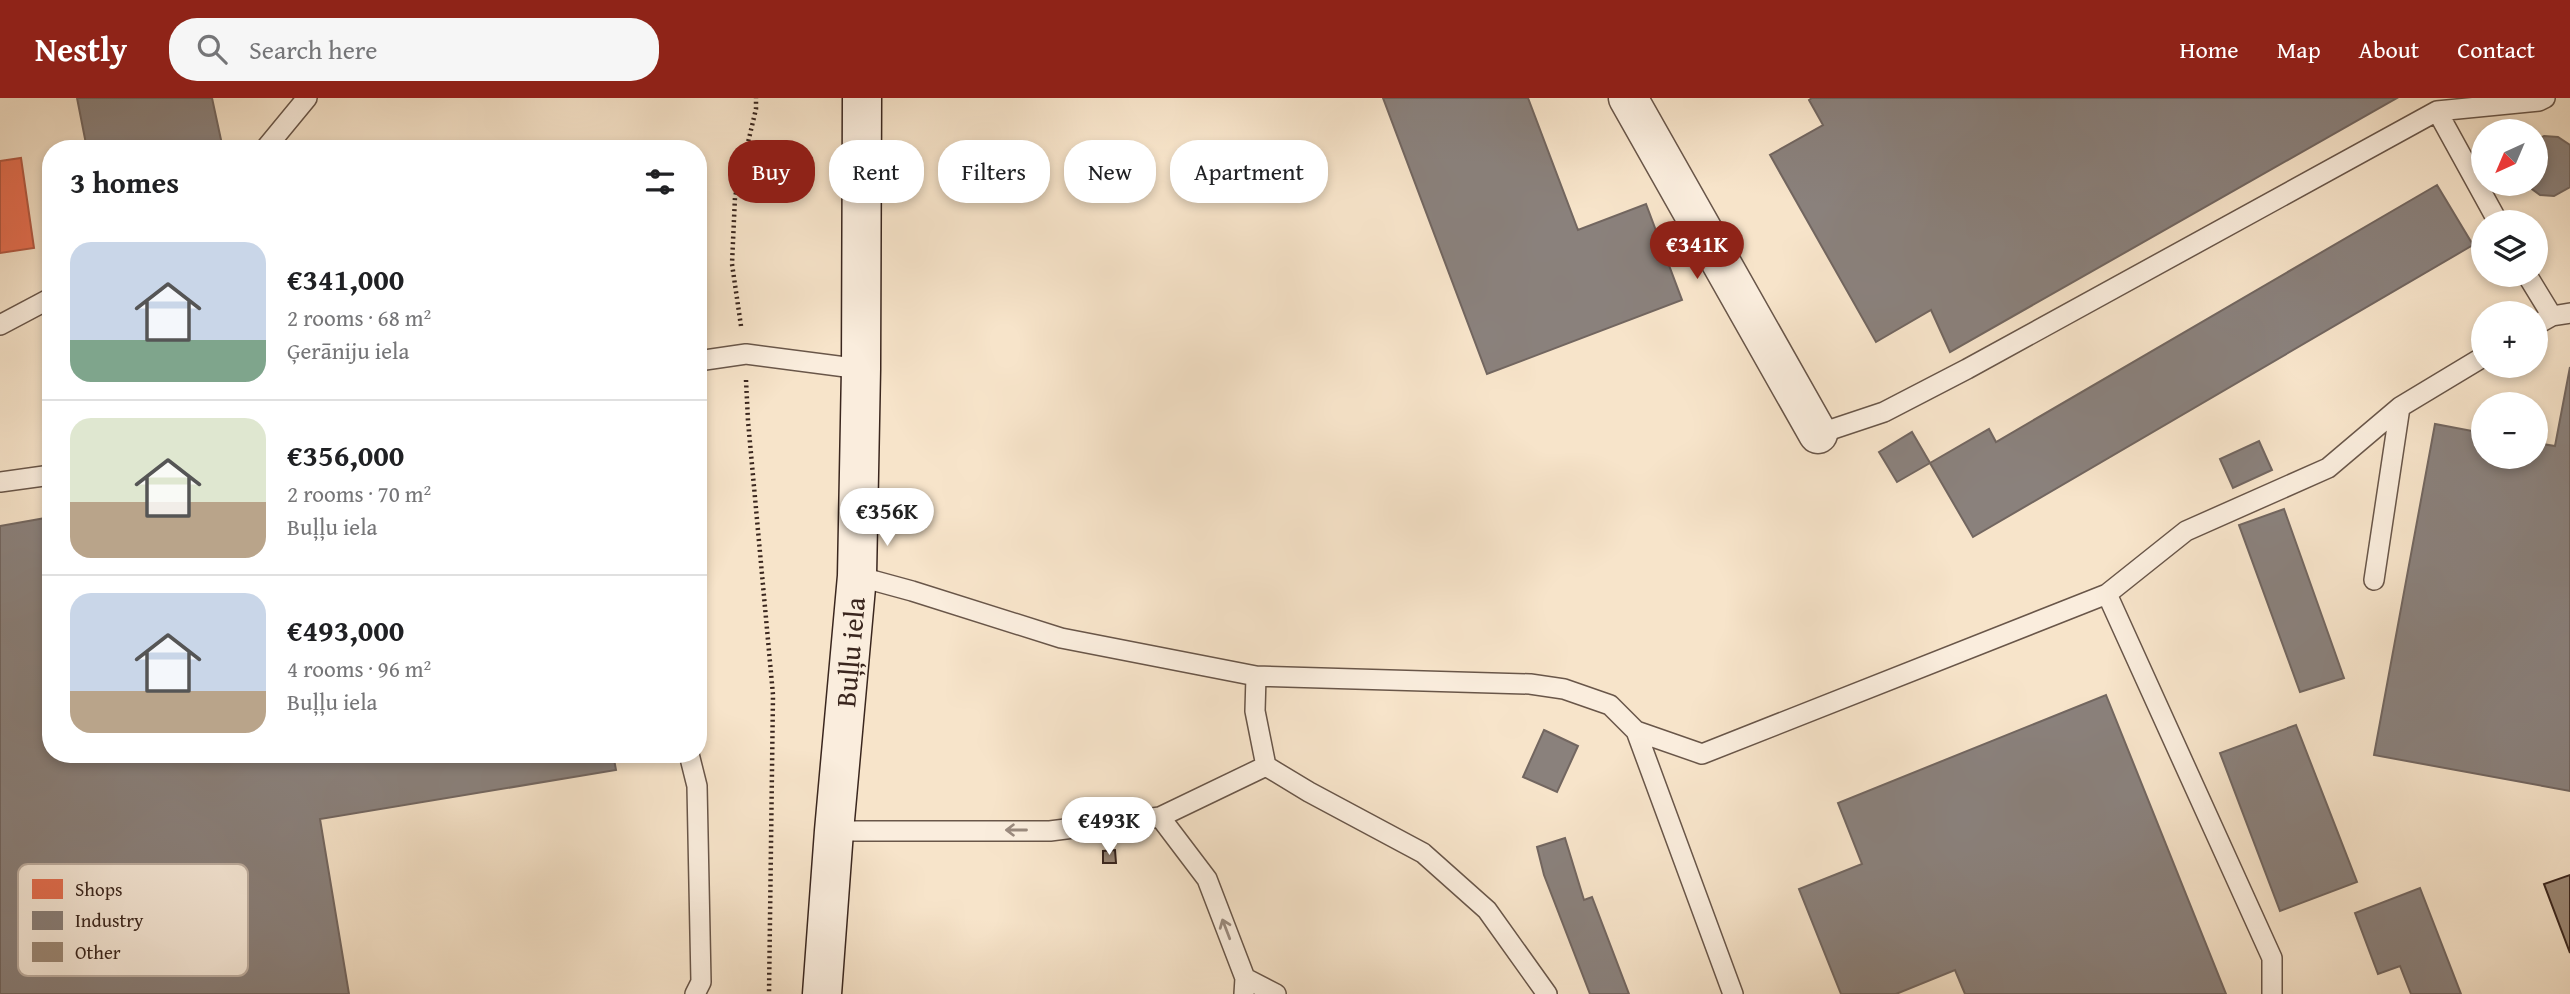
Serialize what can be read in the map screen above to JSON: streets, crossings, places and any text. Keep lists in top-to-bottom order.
{
  "streets": {
    "street": ["Buļļu iela"]
  },
  "legend": ["Shops", "Industry", "Other"],
  "north": "bottom left",
  "page": {
    "header": "Nestly",
    "search": "Search here",
    "nav": [
      "Home",
      "Map",
      "About",
      "Contact"
    ],
    "map_buttons": ["+", "−"],
    "chip": [
      "Buy",
      "Rent",
      "Filters",
      "New",
      "Apartment"
    ],
    "heading": "3 homes",
    "price": ["€341K", "€356K", "€493K"],
    "list": [
      {
        "name": "€341,000",
        "note": "2 rooms · 68 m² · Ģerāniju iela"
      },
      {
        "name": "€356,000",
        "note": "2 rooms · 70 m² · Buļļu iela"
      },
      {
        "name": "€493,000",
        "note": "4 rooms · 96 m² · Buļļu iela"
      }
    ]
  }
}
